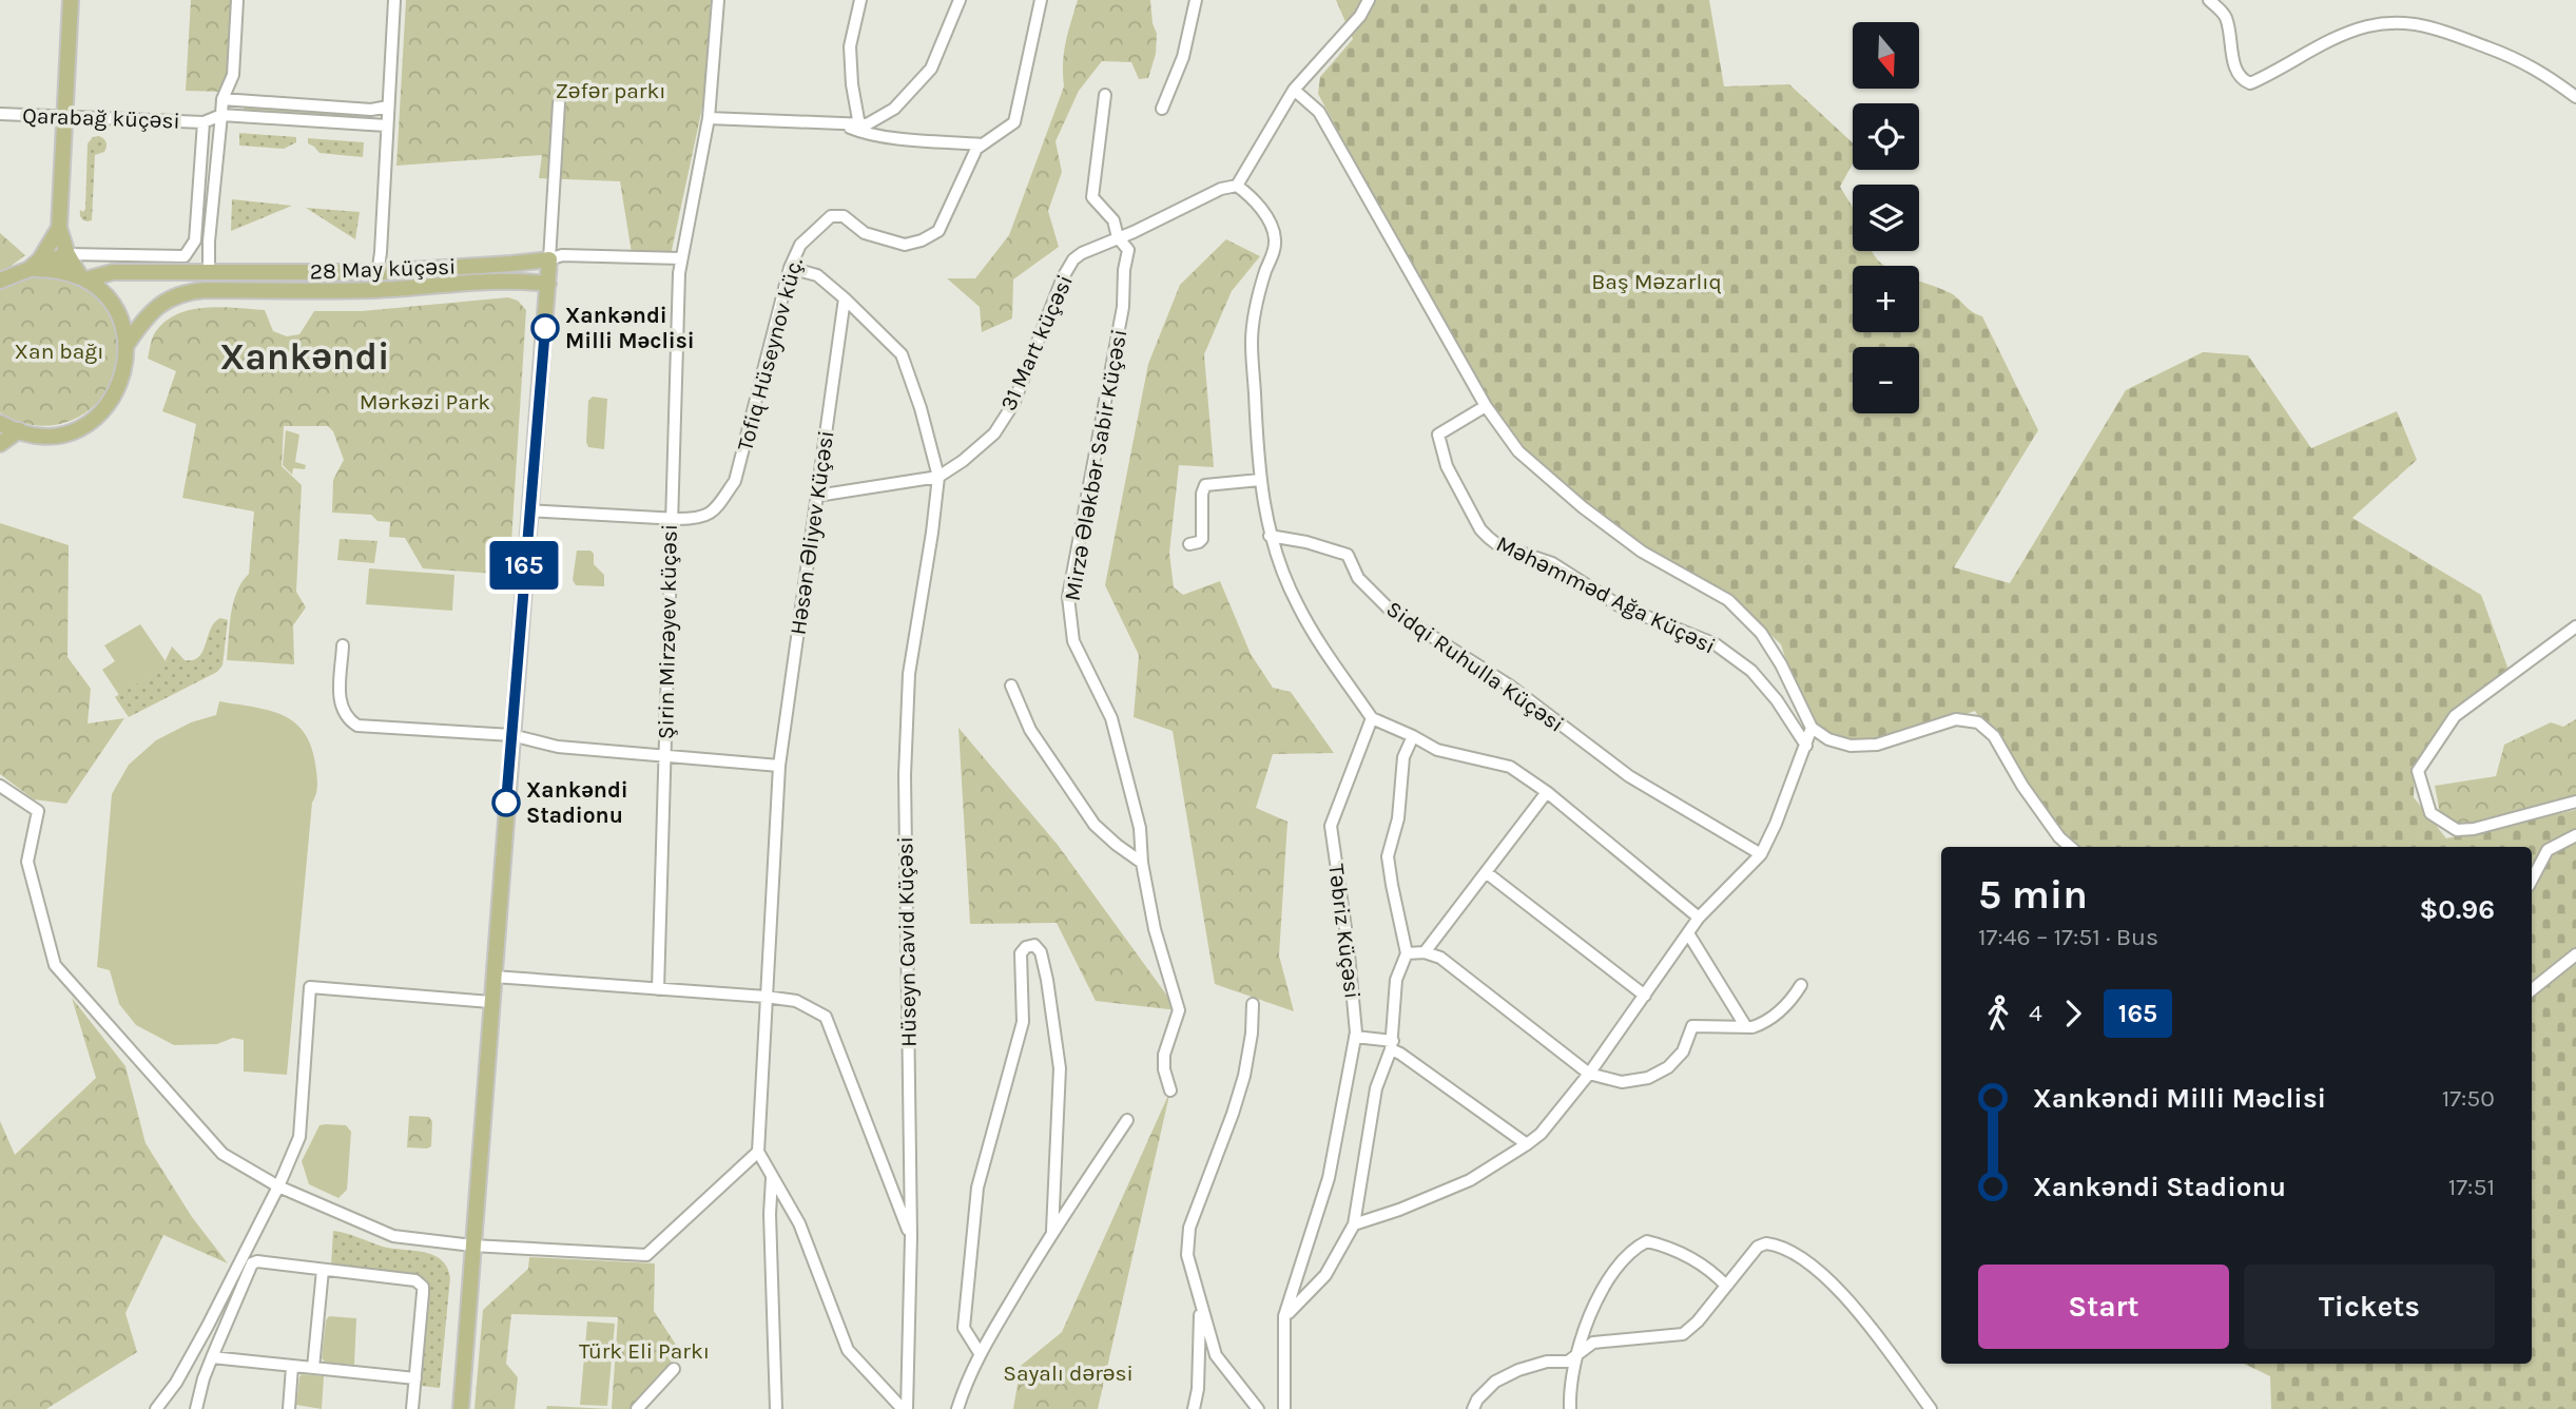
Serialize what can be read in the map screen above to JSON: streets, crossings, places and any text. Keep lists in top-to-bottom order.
{
  "streets": {
    "main road": ["28 May küçəsi"],
    "street": [
      "Qarabağ küçəsi",
      "31 Mart küçəsi",
      "Tofiq Hüseynov küç.",
      "Mirzə Ələkbər Sabir Küçəsi",
      "Həsən Əliyev Küçəsi",
      "Məhəmməd Ağa Küçəsi",
      "Şirin Mirzəyev küçəsi",
      "Sidqi Ruhulla Küçəsi",
      "Təbriz Küçəsi",
      "Hüseyn Cavid Küçəsi"
    ]
  },
  "crossings": [
    ["28 May küçəsi", "Şirin Mirzəyev küçəsi"],
    ["31 Mart küçəsi", "Mirzə Ələkbər Sabir Küçəsi"],
    ["31 Mart küçəsi", "Həsən Əliyev Küçəsi"],
    ["31 Mart küçəsi", "Hüseyn Cavid Küçəsi"],
    ["Tofiq Hüseynov küç.", "Şirin Mirzəyev küçəsi"]
  ],
  "districts": ["Xankəndi"],
  "parks": [
    "Zəfər parkı",
    "Baş Məzarlıq",
    "Xan bağı",
    "Mərkəzi Park",
    "Türk Eli Parkı",
    "Sayalı dərəsi"
  ],
  "places": ["Xankəndi Milli Məclisi", "Xankəndi Stadionu"],
  "lines": ["bus line 165"],
  "north": "bottom",
  "page": {
    "on_map": "165",
    "map_buttons": ["+", "−"],
    "heading": ["5 min", "17:46 – 17:51 · Bus", "$0.96"],
    "legs": ["4", "165"],
    "list": [
      {
        "name": "Xankəndi Milli Məclisi",
        "value": "17:50"
      },
      {
        "name": "Xankəndi Stadionu",
        "value": "17:51"
      }
    ],
    "buttons": ["Start", "Tickets"]
  }
}
